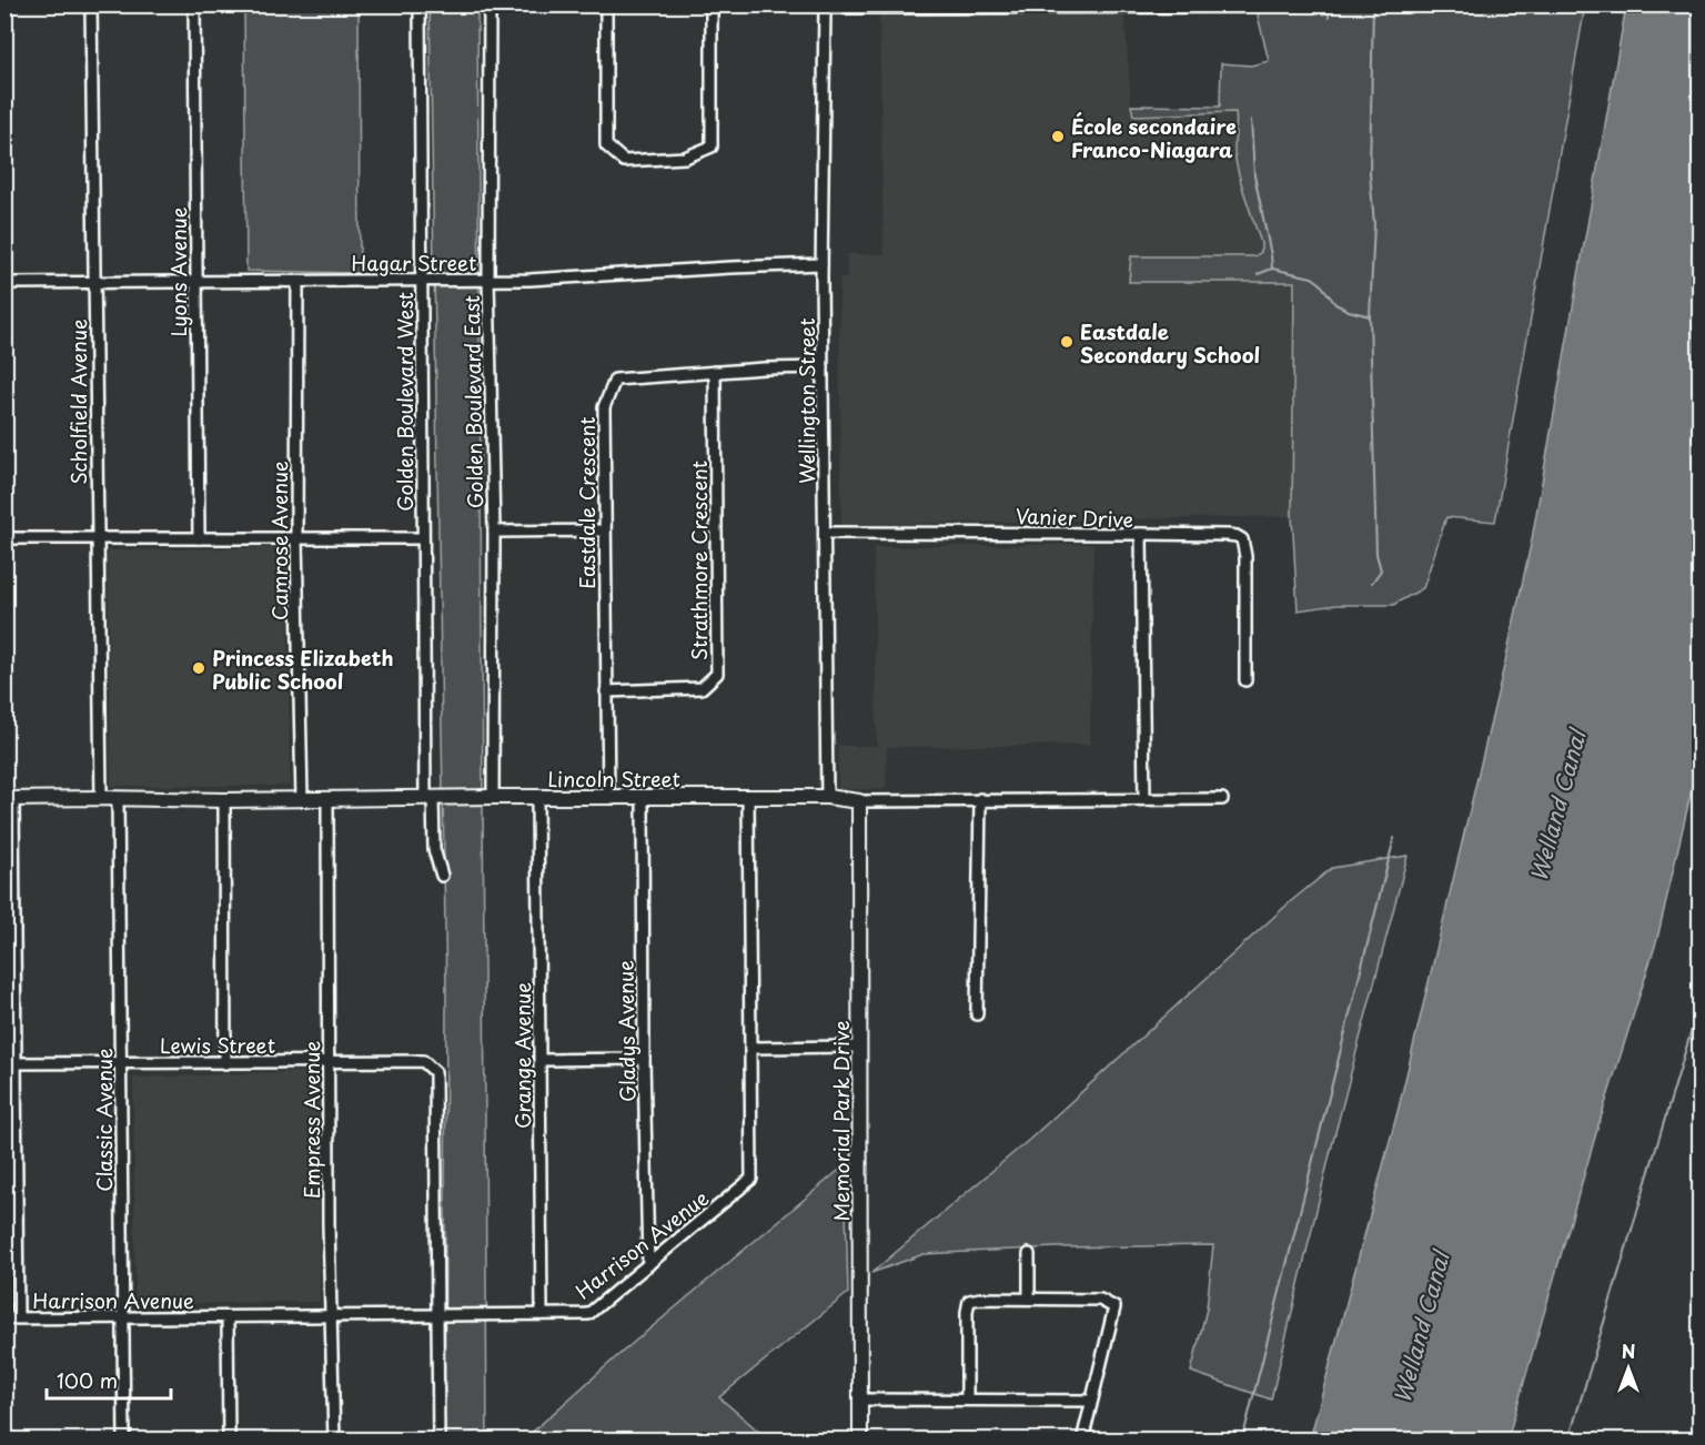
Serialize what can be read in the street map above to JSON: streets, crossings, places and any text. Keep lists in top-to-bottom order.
{
  "streets": {
    "main road": ["Lincoln Street", "Memorial Park Drive"],
    "street": [
      "Hagar Street",
      "Lyons Avenue",
      "Wellington Street",
      "Scholfield Avenue",
      "Golden Boulevard West",
      "Golden Boulevard East",
      "Eastdale Crescent",
      "Vanier Drive",
      "Camrose Avenue",
      "Strathmore Crescent",
      "Gladys Avenue",
      "Lewis Street",
      "Grange Avenue",
      "Classic Avenue",
      "Empress Avenue",
      "Harrison Avenue"
    ]
  },
  "crossings": [
    ["Hagar Street", "Lyons Avenue"],
    ["Hagar Street", "Wellington Street"],
    ["Hagar Street", "Scholfield Avenue"],
    ["Hagar Street", "Golden Boulevard West"],
    ["Hagar Street", "Golden Boulevard East"],
    ["Hagar Street", "Camrose Avenue"],
    ["Wellington Street", "Eastdale Crescent"],
    ["Wellington Street", "Vanier Drive"],
    ["Wellington Street", "Lincoln Street"],
    ["Scholfield Avenue", "Lincoln Street"],
    ["Golden Boulevard West", "Lincoln Street"],
    ["Golden Boulevard East", "Lincoln Street"],
    ["Eastdale Crescent", "Strathmore Crescent"],
    ["Eastdale Crescent", "Lincoln Street"],
    ["Vanier Drive", "Lincoln Street"],
    ["Camrose Avenue", "Lincoln Street"],
    ["Lincoln Street", "Gladys Avenue"],
    ["Lincoln Street", "Grange Avenue"],
    ["Lincoln Street", "Classic Avenue"],
    ["Lincoln Street", "Empress Avenue"],
    ["Lincoln Street", "Memorial Park Drive"],
    ["Lincoln Street", "Harrison Avenue"],
    ["Gladys Avenue", "Harrison Avenue"],
    ["Lewis Street", "Classic Avenue"],
    ["Lewis Street", "Empress Avenue"],
    ["Lewis Street", "Harrison Avenue"],
    ["Grange Avenue", "Harrison Avenue"],
    ["Classic Avenue", "Harrison Avenue"],
    ["Empress Avenue", "Harrison Avenue"]
  ],
  "water": ["Welland Canal"],
  "places": ["École secondaire Franco-Niagara", "Eastdale Secondary School", "Princess Elizabeth Public School"],
  "scale_bar": "100 m",
  "north": "top"
}
